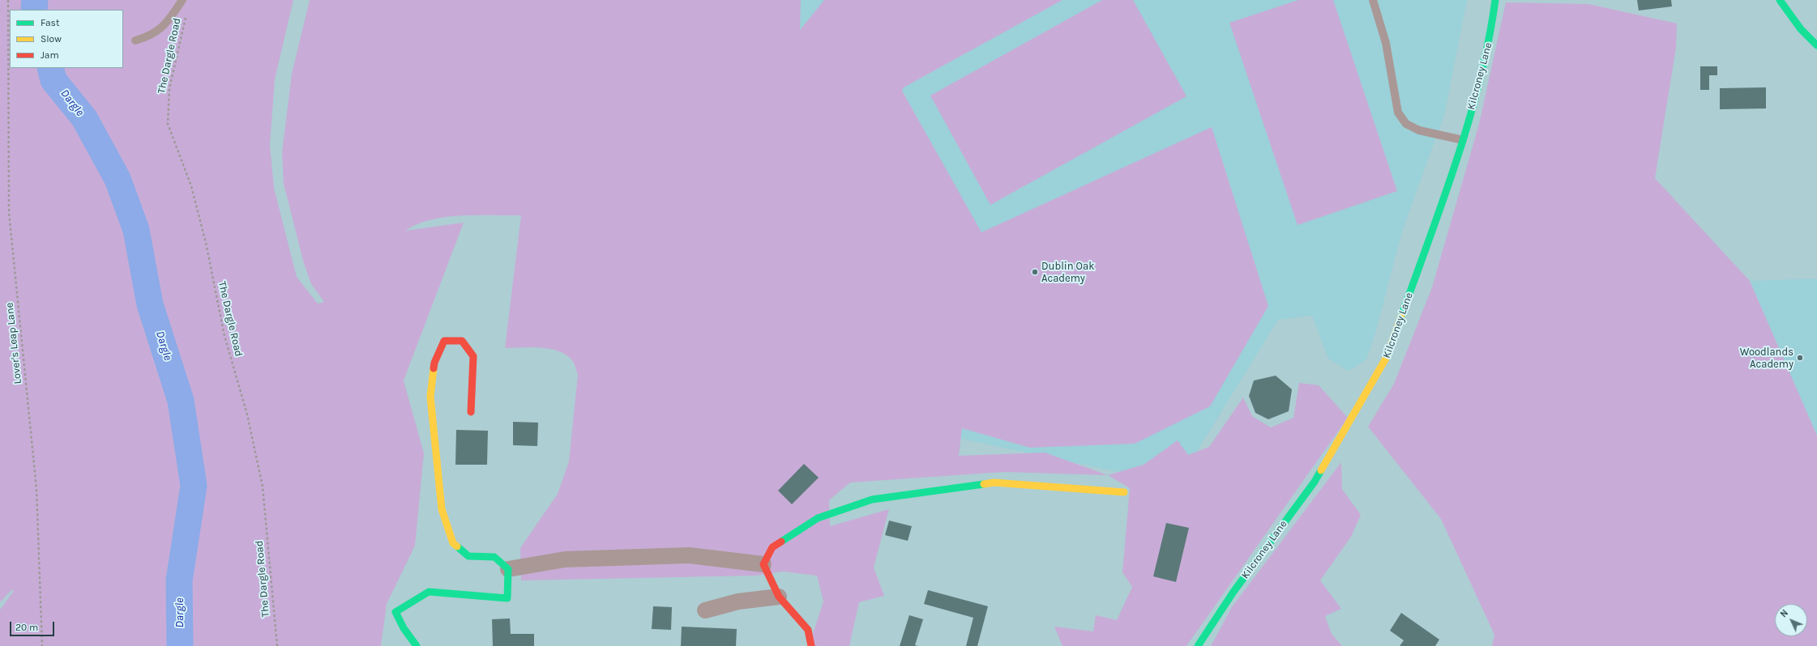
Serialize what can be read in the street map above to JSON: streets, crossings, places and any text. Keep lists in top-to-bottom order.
{
  "streets": {
    "street": ["Kilcroney Lane"],
    "path": ["The Dargle Road", "Lover's Leap Lane"]
  },
  "water": ["Dargle"],
  "places": ["Dublin Oak Academy", "Woodlands Academy"],
  "legend": ["Fast", "Slow", "Jam"],
  "scale_bar": "20 m",
  "north": "top left"
}
